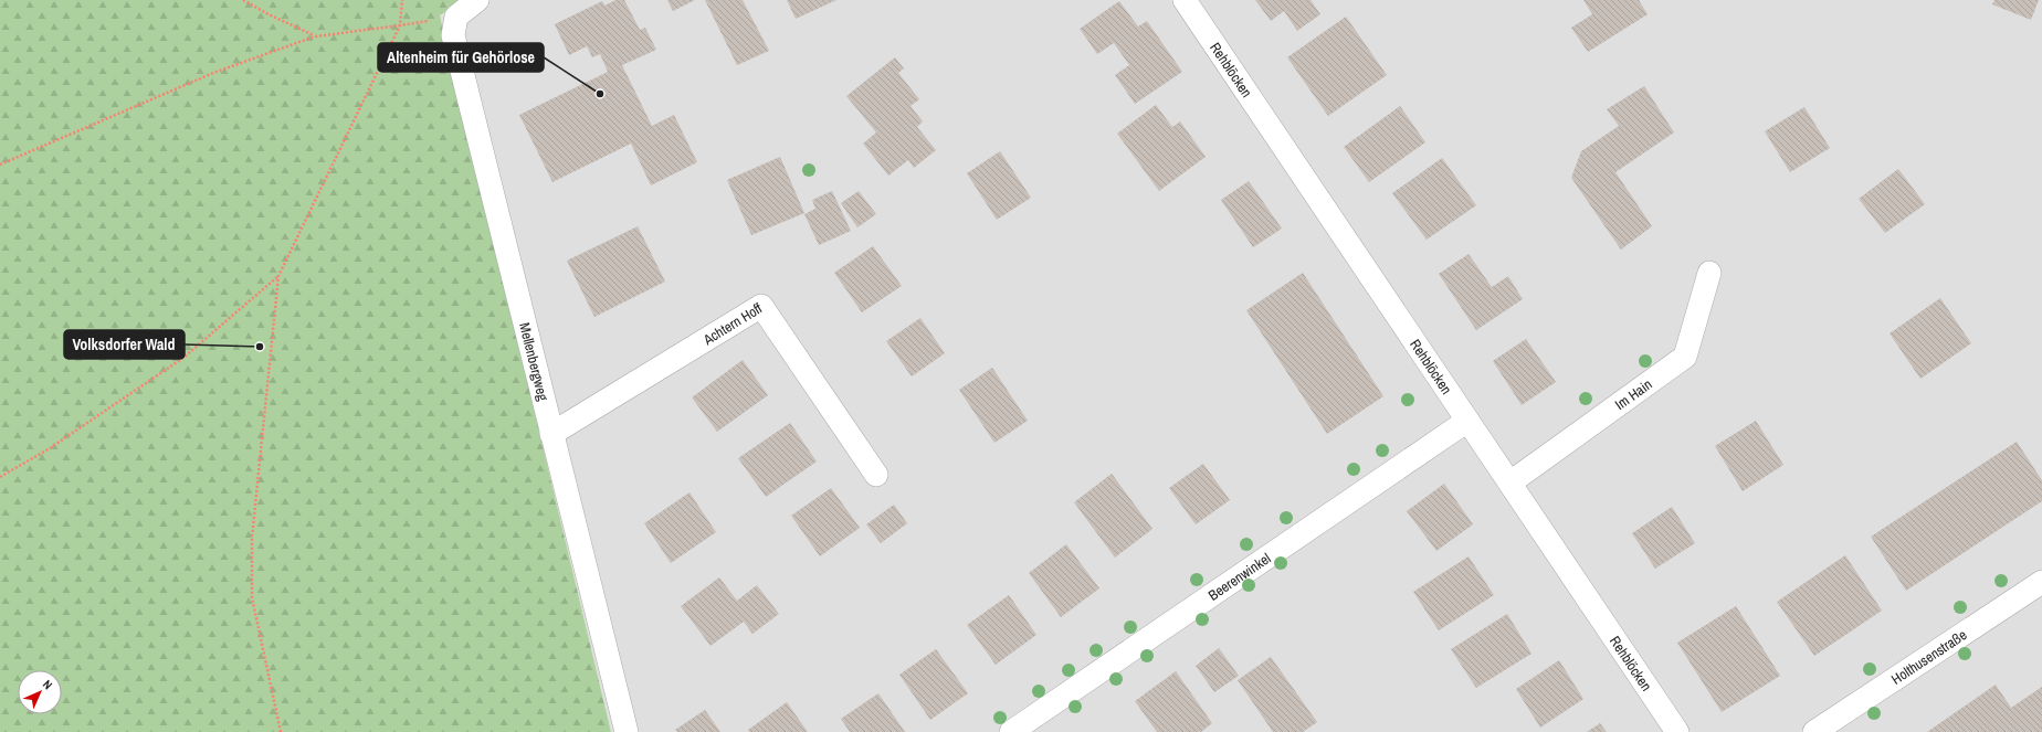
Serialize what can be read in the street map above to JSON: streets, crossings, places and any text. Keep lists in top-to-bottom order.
{
  "streets": {
    "street": [
      "Rehblöcken",
      "Achtern Hoff",
      "Mellenbergweg",
      "Im Hain",
      "Beerenwinkel",
      "Holthusenstraße"
    ]
  },
  "crossings": [
    ["Rehblöcken", "Im Hain"],
    ["Rehblöcken", "Beerenwinkel"],
    ["Achtern Hoff", "Mellenbergweg"]
  ],
  "places": ["Altenheim für Gehörlose", "Volksdorfer Wald"],
  "north": "top right"
}
